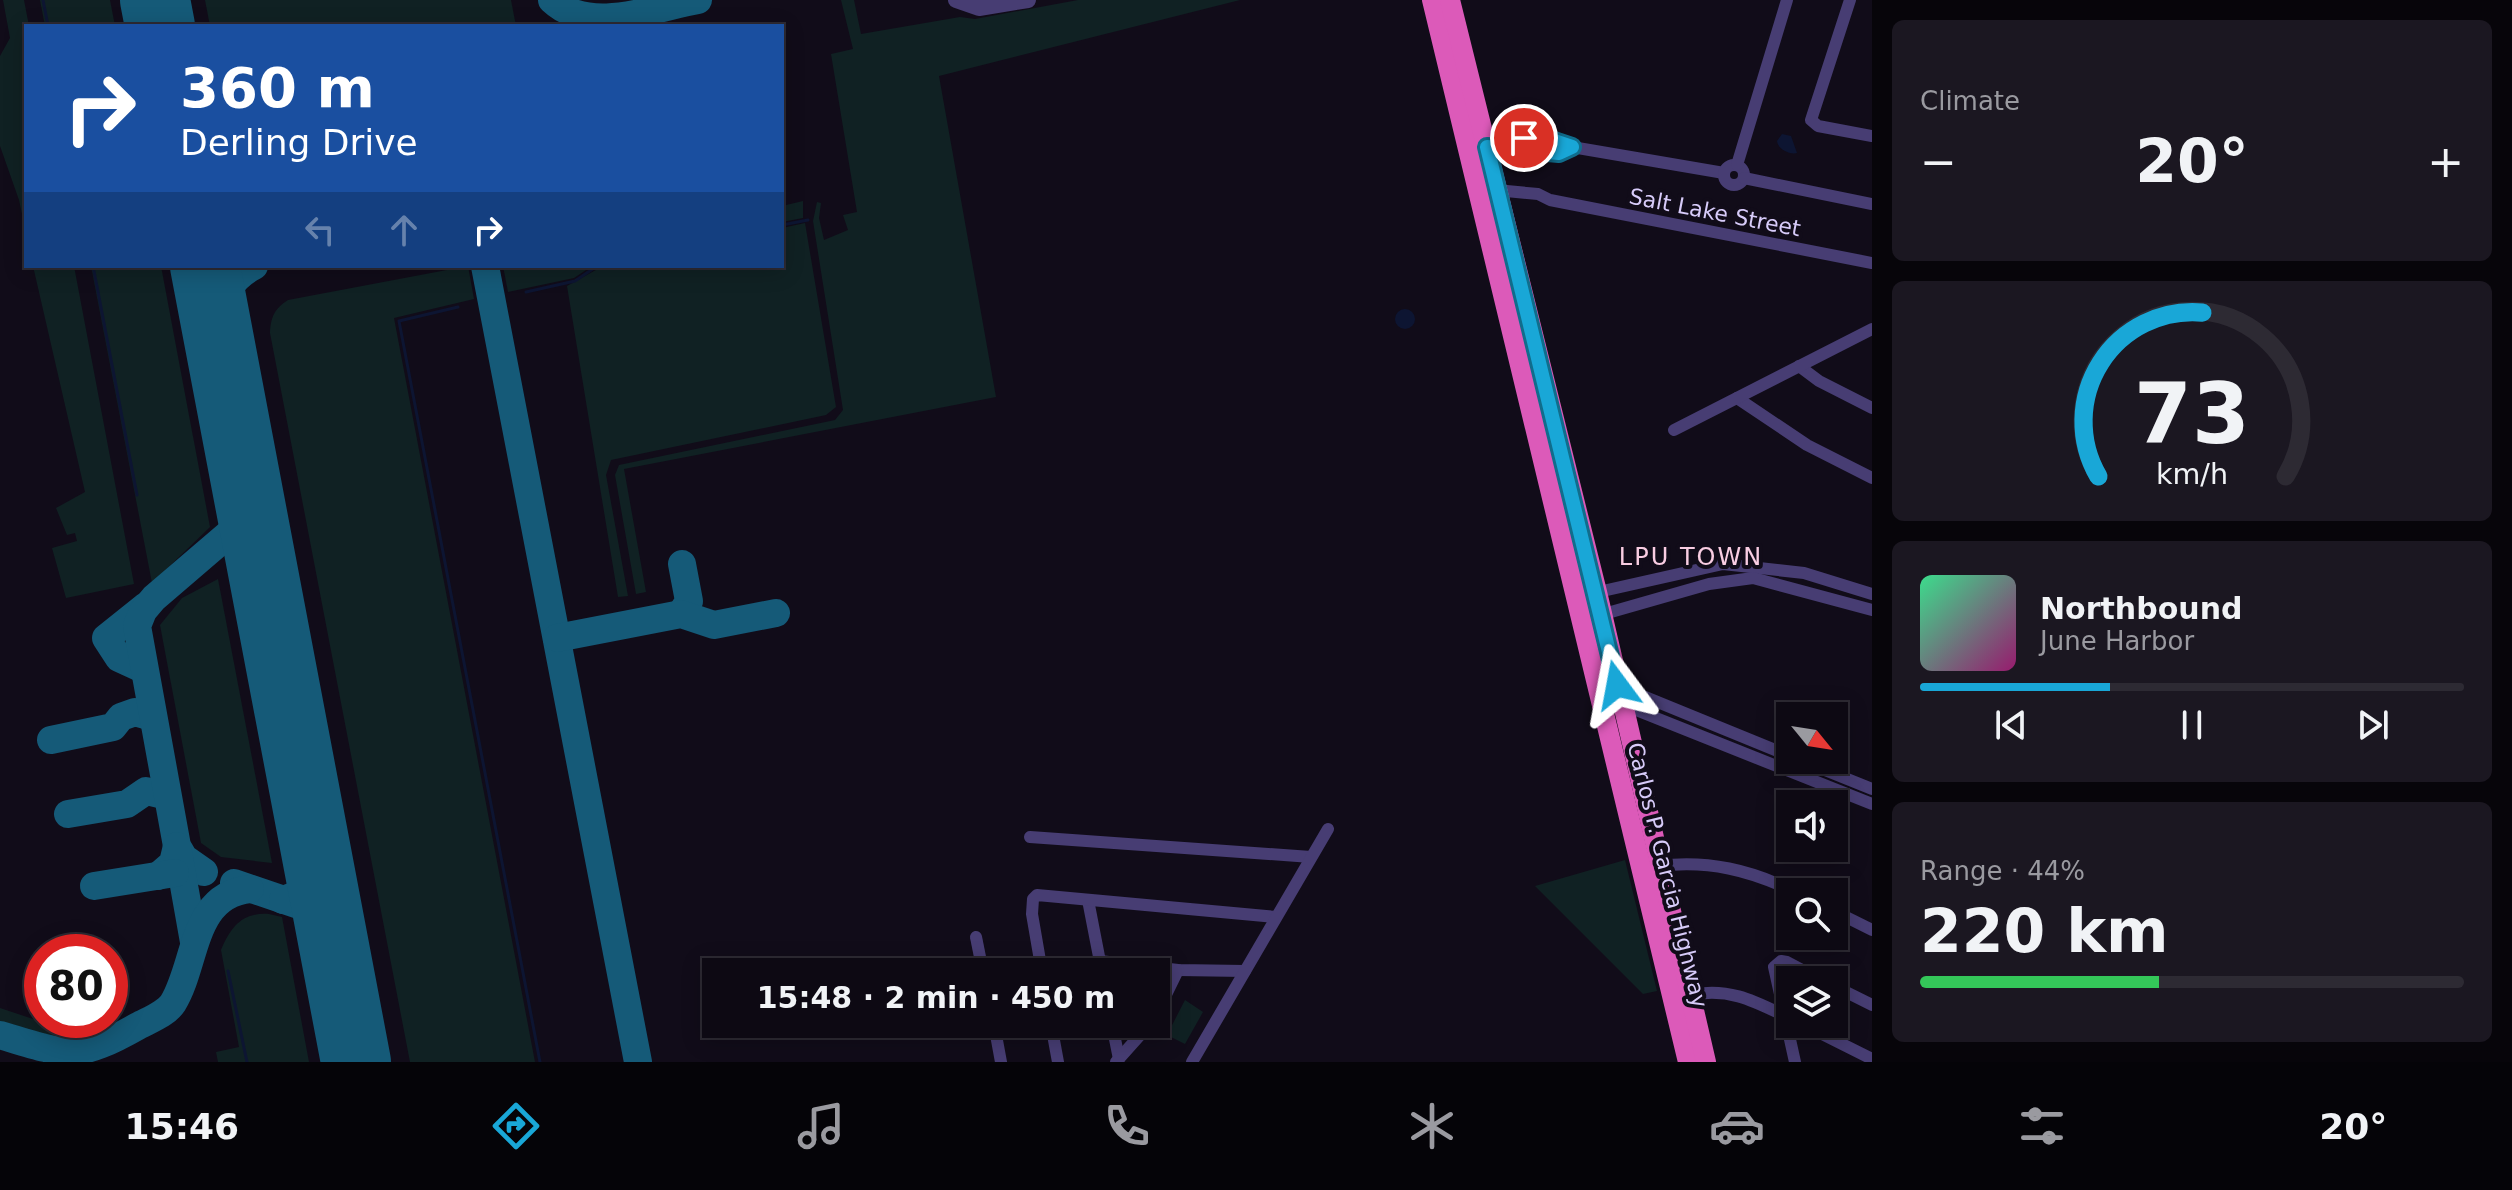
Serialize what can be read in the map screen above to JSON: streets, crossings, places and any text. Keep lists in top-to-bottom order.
{
  "streets": {
    "highway": ["Carlos P. Garcia Highway"],
    "street": ["Salt Lake Street"]
  },
  "crossings": [
    ["Salt Lake Street", "Carlos P. Garcia Highway"]
  ],
  "districts": ["LPU TOWN"],
  "north": "bottom right",
  "page": {
    "tile": [
      "Climate",
      ["Range · 44%", "220 km"]
    ],
    "turn": ["360 m", "Derling Drive"],
    "heat": ["−", "20°", "+"],
    "song": ["Northbound", "June Harbor"],
    "limit": "80",
    "trip": "15:48 · 2 min · 450 m",
    "tabs": ["15:46", "20°"],
    "gauge": ["73", "km/h"]
  }
}
